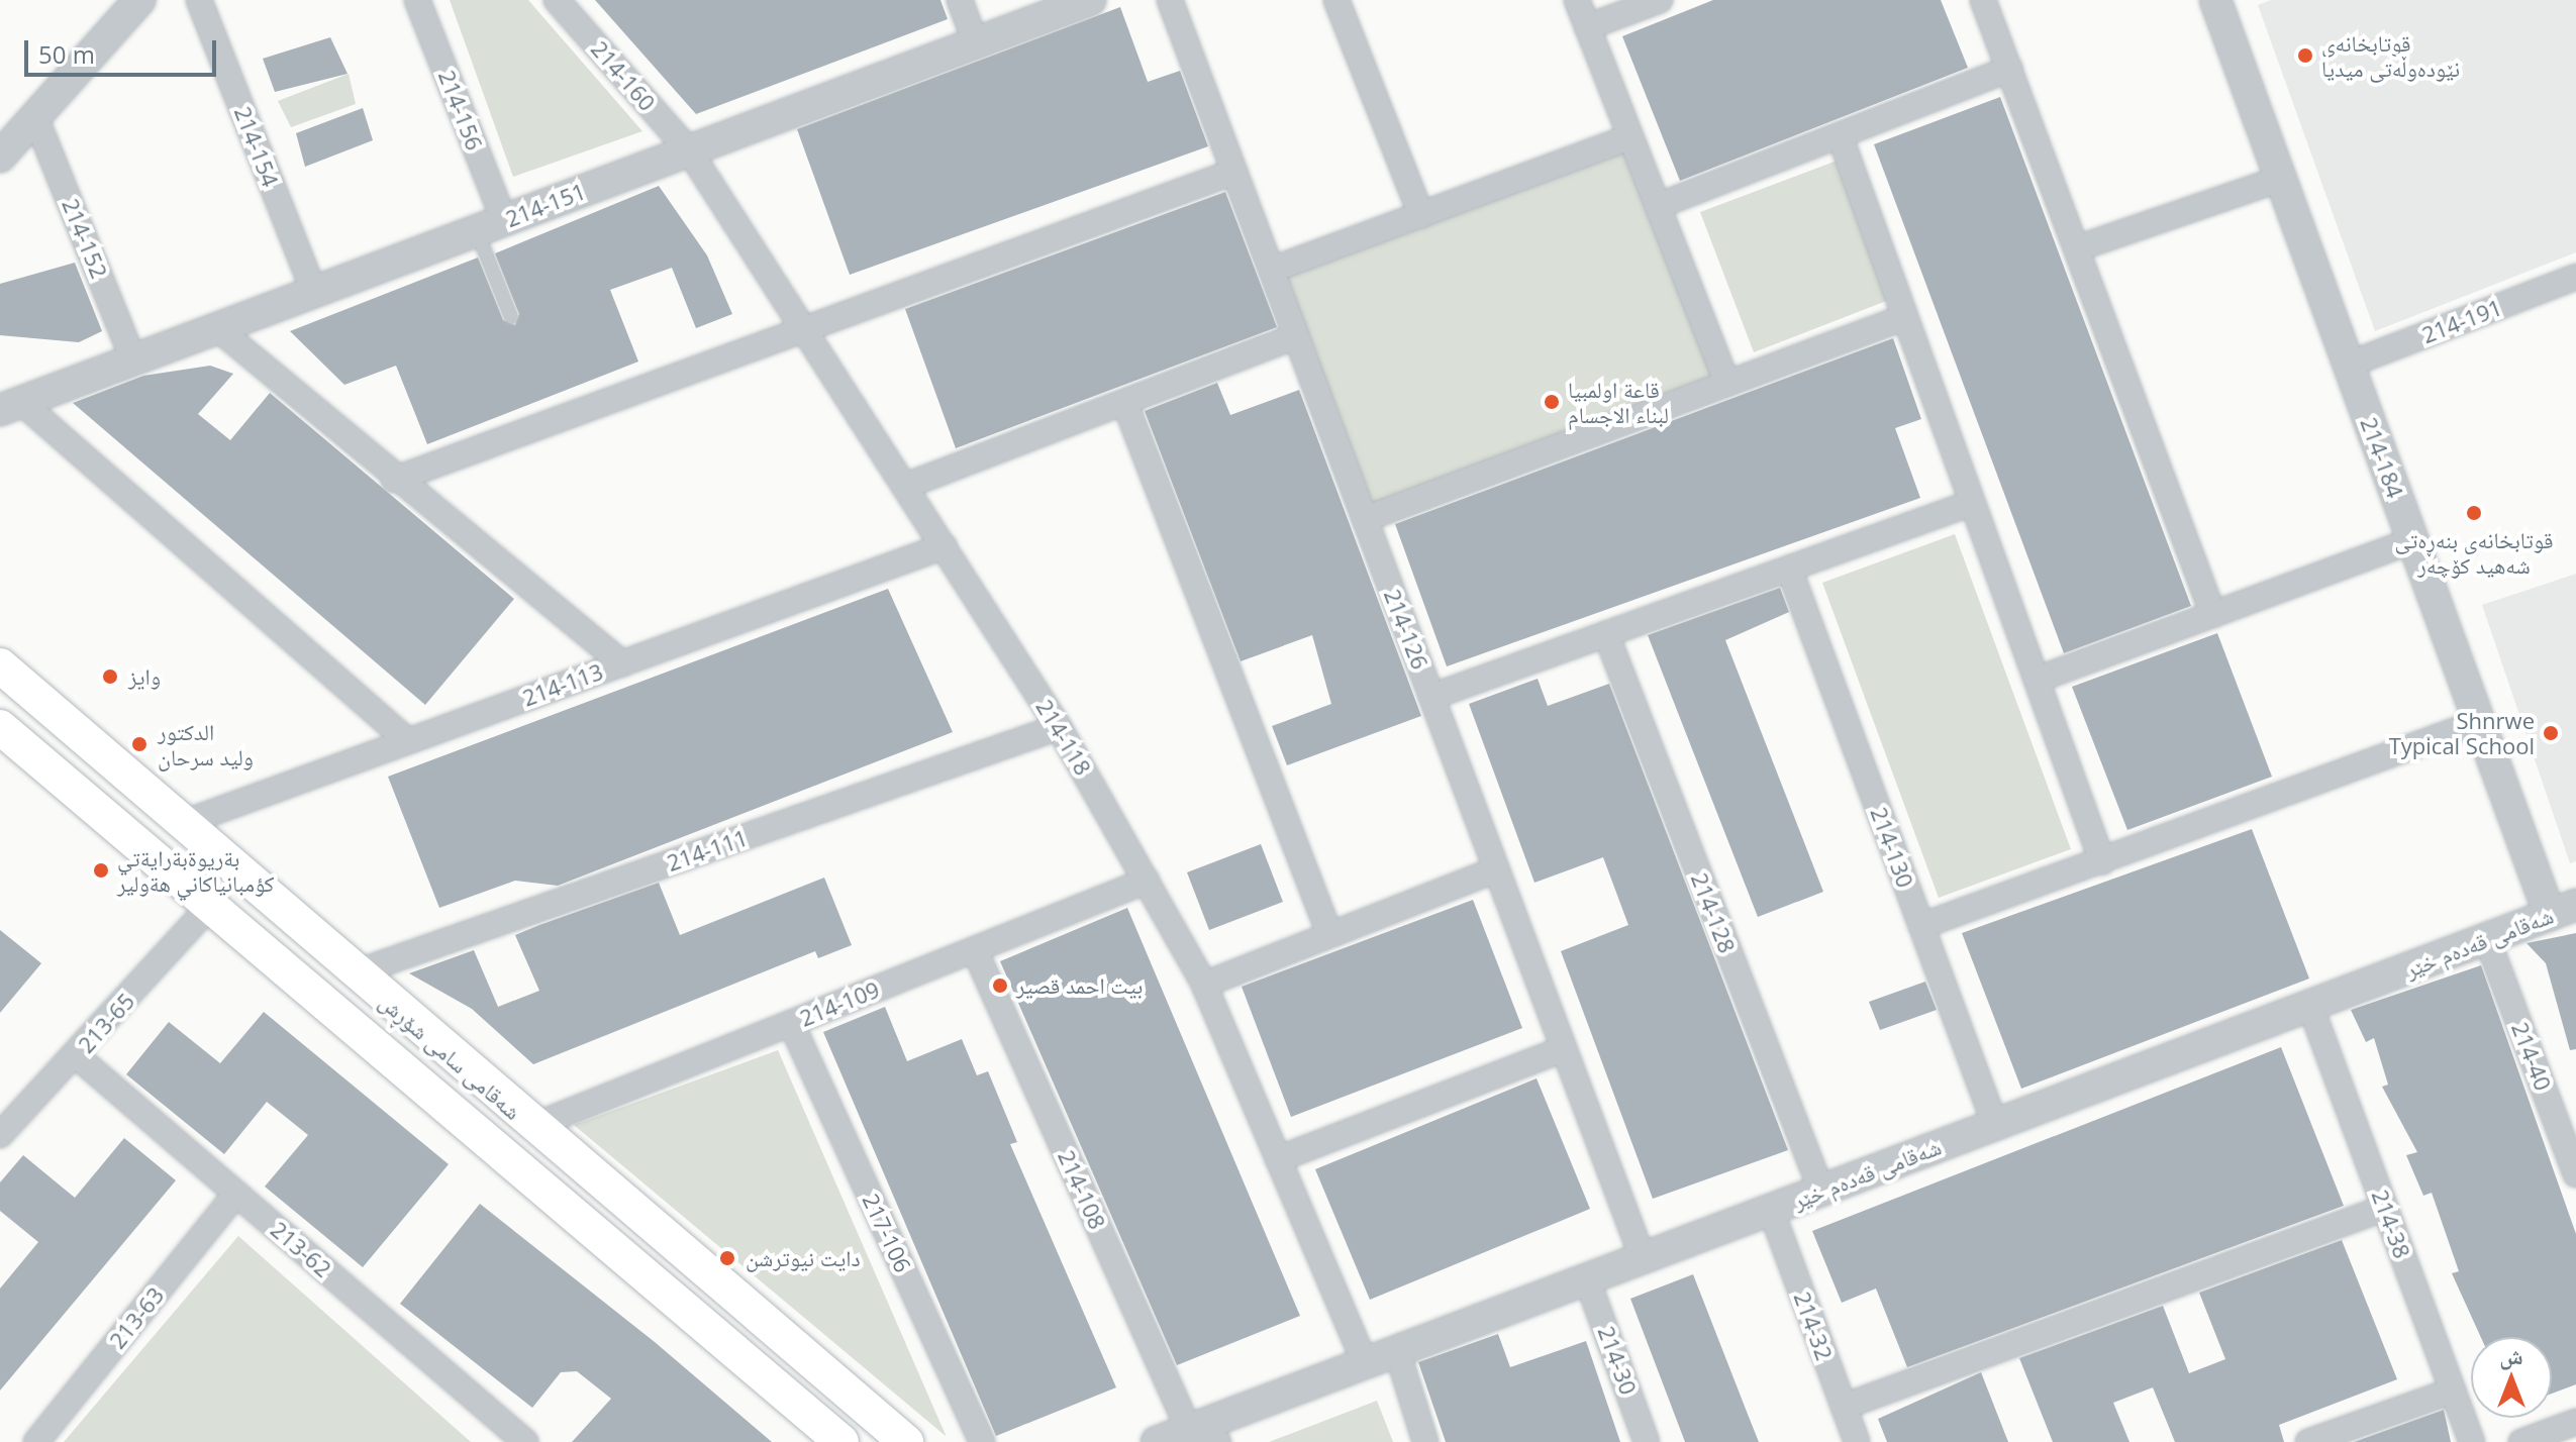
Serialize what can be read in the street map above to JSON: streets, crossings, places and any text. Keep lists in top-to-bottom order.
{
  "streets": {
    "main road": ["شەقامی سامی شۆڕش"],
    "street": [
      "214-160",
      "214-156",
      "214-154",
      "214-151",
      "214-152",
      "214-191",
      "214-184",
      "214-126",
      "214-113",
      "214-118",
      "214-130",
      "214-111",
      "214-128",
      "شەقامی قەدەم خێر",
      "214-109",
      "213-65",
      "214-40",
      "214-108",
      "214-38",
      "217-106",
      "213-62",
      "213-63",
      "214-32",
      "214-30"
    ]
  },
  "crossings": [
    ["214-160", "214-151"],
    ["214-160", "214-118"],
    ["214-156", "214-151"],
    ["214-154", "214-151"],
    ["214-151", "214-152"],
    ["214-151", "214-118"],
    ["214-191", "214-184"],
    ["214-184", "شەقامی قەدەم خێر"],
    ["214-126", "شەقامی قەدەم خێر"],
    ["214-113", "214-118"],
    ["214-113", "شەقامی سامی شۆڕش"],
    ["214-118", "214-111"],
    ["214-118", "شەقامی قەدەم خێر"],
    ["214-118", "214-109"],
    ["214-130", "شەقامی قەدەم خێر"],
    ["214-111", "شەقامی سامی شۆڕش"],
    ["214-128", "شەقامی قەدەم خێر"],
    ["شەقامی قەدەم خێر", "214-40"],
    ["شەقامی قەدەم خێر", "214-108"],
    ["شەقامی قەدەم خێر", "214-38"],
    ["شەقامی قەدەم خێر", "214-32"],
    ["شەقامی قەدەم خێر", "214-30"],
    ["214-109", "شەقامی سامی شۆڕش"],
    ["214-109", "214-108"],
    ["214-109", "217-106"],
    ["213-65", "شەقامی سامی شۆڕش"],
    ["213-65", "213-62"],
    ["213-62", "213-63"]
  ],
  "places": [
    "قوتابخانەی نێودەوڵەتی میدیا",
    "قاعة اولمبيا لبناء الاجسام",
    "قوتابخانەی بنەڕەتی شەهید کۆچەر",
    "وايز",
    "Shnrwe Typical School",
    "الدكتور وليد سرحان",
    "بةريوةبةرايةتي كؤمبانياكاني هةولير",
    "بيت احمد قصير",
    "دايت نيوترشن"
  ],
  "scale_bar": "50 m",
  "north": "top"
}
